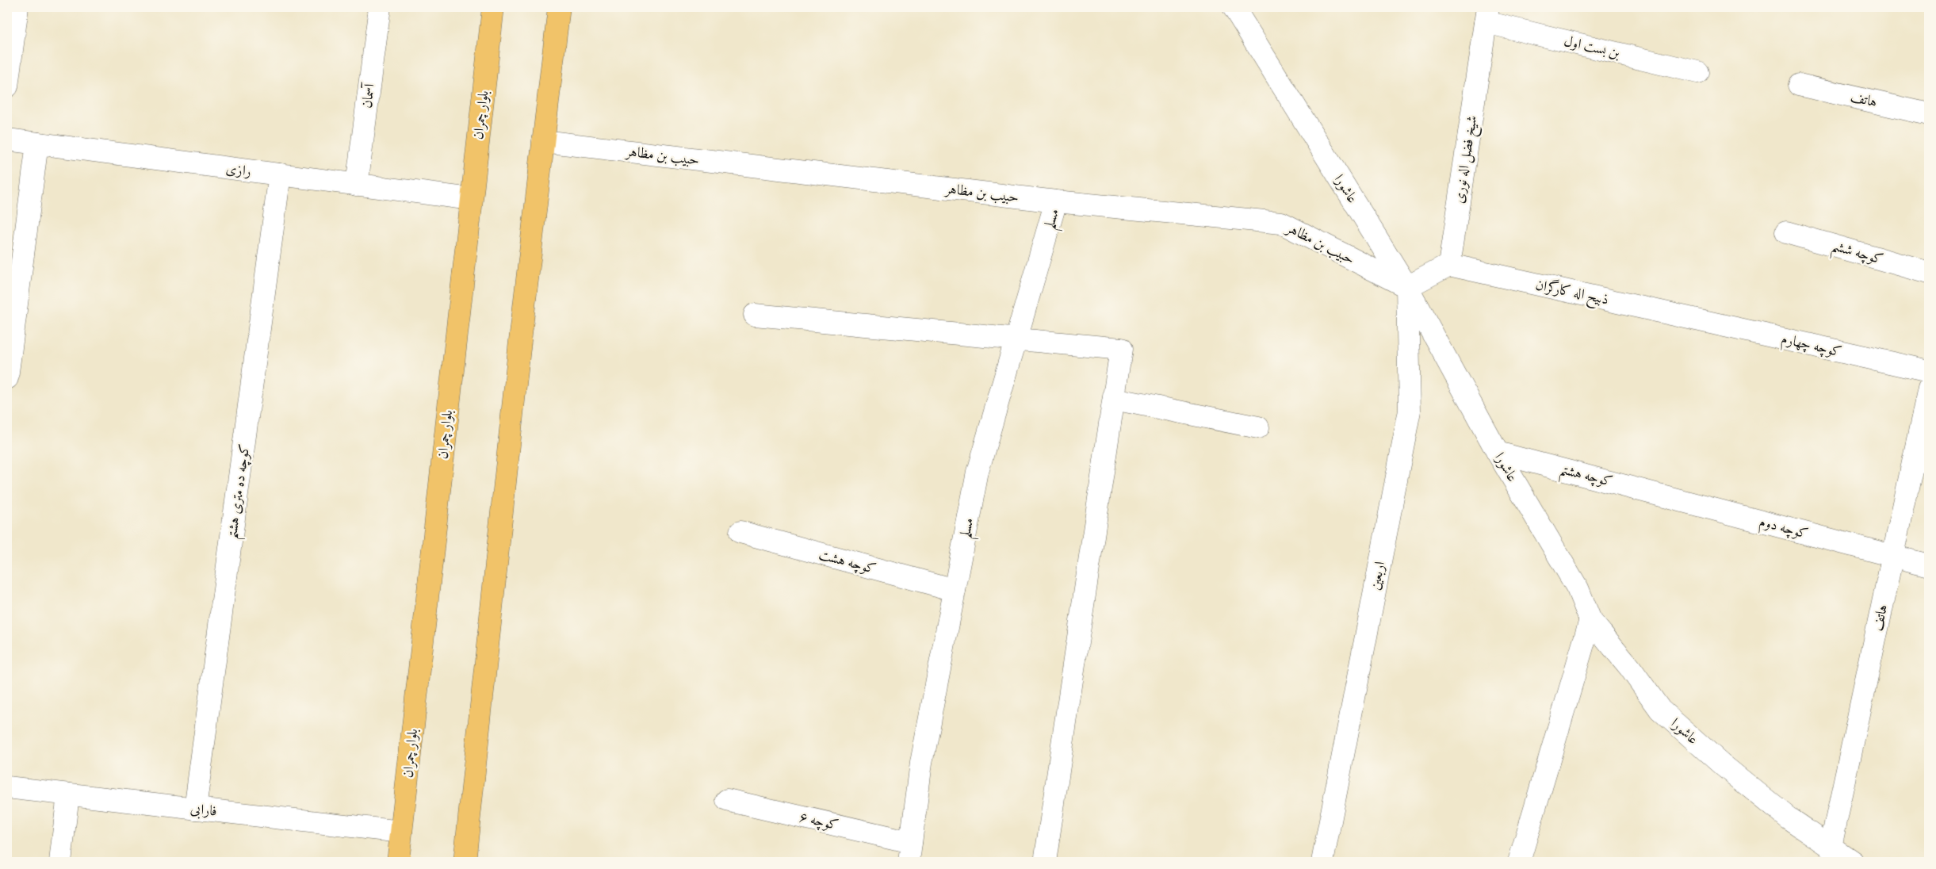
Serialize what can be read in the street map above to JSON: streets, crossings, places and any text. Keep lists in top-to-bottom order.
{
  "streets": {
    "main road": ["بلوار چمران"],
    "street": [
      "بن بست اول",
      "آسمان",
      "هاتف",
      "حبیب بن مظاهر",
      "شیخ فضل اله نوری",
      "رازی",
      "عاشورا",
      "مسلم",
      "کوچه ششم",
      "ذبیح اله کارگران",
      "کوچه چهارم",
      "کوچه هشتم",
      "کوچه ده متری هشتم",
      "کوچه دوم",
      "کوچه هشت",
      "اربعین",
      "فارابی",
      "کوچه ۶"
    ]
  },
  "crossings": [
    ["بن بست اول", "شیخ فضل اله نوری"],
    ["آسمان", "رازی"],
    ["هاتف", "عاشورا"],
    ["هاتف", "کوچه دوم"],
    ["بلوار چمران", "رازی"],
    ["بلوار چمران", "فارابی"],
    ["حبیب بن مظاهر", "عاشورا"],
    ["حبیب بن مظاهر", "مسلم"],
    ["حبیب بن مظاهر", "اربعین"],
    ["شیخ فضل اله نوری", "ذبیح اله کارگران"],
    ["رازی", "کوچه ده متری هشتم"],
    ["عاشورا", "کوچه هشتم"],
    ["عاشورا", "اربعین"],
    ["مسلم", "کوچه هشت"],
    ["مسلم", "کوچه ۶"],
    ["ذبیح اله کارگران", "کوچه چهارم"],
    ["کوچه هشتم", "کوچه دوم"],
    ["کوچه ده متری هشتم", "فارابی"]
  ]
}
